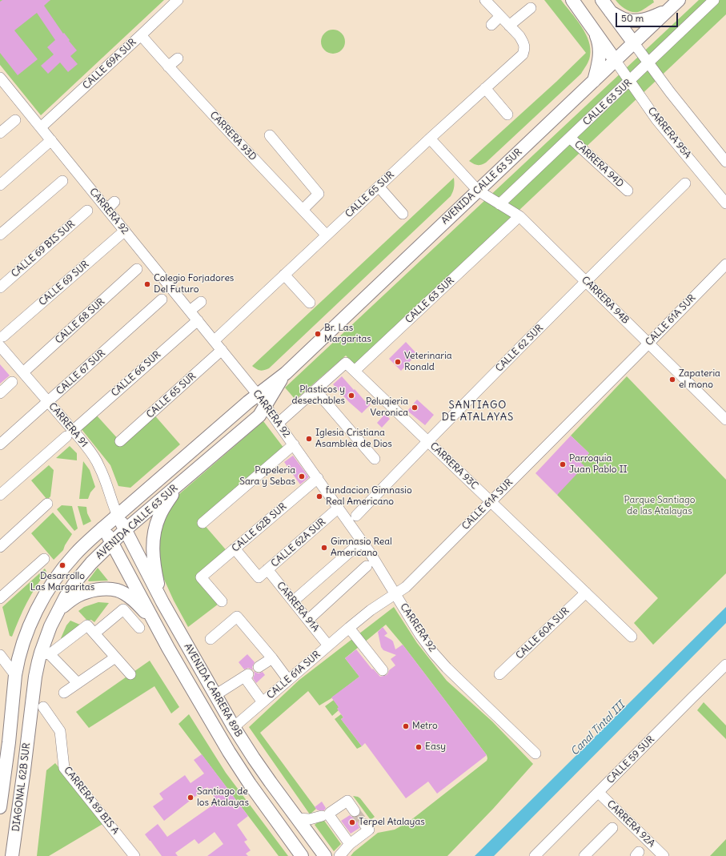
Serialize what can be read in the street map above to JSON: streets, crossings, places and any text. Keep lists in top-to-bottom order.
{
  "streets": {
    "main road": ["AVENIDA CALLE 63 SUR", "AVENIDA CARRERA 89B", "DIAGONAL 62B SUR"],
    "street": [
      "CALLE 69A SUR",
      "CALLE 63 SUR",
      "CARRERA 95A",
      "CARRERA 93D",
      "CARRERA 94D",
      "CALLE 65 SUR",
      "CARRERA 92",
      "CALLE 69 BIS SUR",
      "CALLE 69 SUR",
      "CARRERA 94B",
      "CALLE 61A SUR",
      "CALLE 68 SUR",
      "CALLE 62 SUR",
      "CALLE 67 SUR",
      "CALLE 66 SUR",
      "CARRERA 91",
      "CARRERA 93C",
      "CALLE 62B SUR",
      "CALLE 62A SUR",
      "CARRERA 91A",
      "CALLE 60A SUR",
      "CALLE 59 SUR",
      "CARRERA 89 BIS A",
      "CARRERA 92A"
    ]
  },
  "crossings": [
    ["CALLE 69A SUR", "CARRERA 93D"],
    ["CALLE 69A SUR", "CARRERA 92"],
    ["CALLE 63 SUR", "CARRERA 95A"],
    ["CALLE 63 SUR", "CARRERA 94D"],
    ["CALLE 63 SUR", "CARRERA 94B"],
    ["CALLE 63 SUR", "CARRERA 93C"],
    ["CARRERA 95A", "AVENIDA CALLE 63 SUR"],
    ["CARRERA 93D", "CALLE 65 SUR"],
    ["AVENIDA CALLE 63 SUR", "CARRERA 92"],
    ["AVENIDA CALLE 63 SUR", "CARRERA 94B"],
    ["AVENIDA CALLE 63 SUR", "CARRERA 91"],
    ["AVENIDA CALLE 63 SUR", "AVENIDA CARRERA 89B"],
    ["AVENIDA CALLE 63 SUR", "DIAGONAL 62B SUR"],
    ["CALLE 65 SUR", "CARRERA 92"],
    ["CALLE 65 SUR", "CARRERA 94B"],
    ["CARRERA 92", "CALLE 69 SUR"],
    ["CARRERA 92", "CALLE 61A SUR"],
    ["CARRERA 92", "CALLE 66 SUR"],
    ["CARRERA 92", "CALLE 62B SUR"],
    ["CARRERA 92", "CALLE 62A SUR"],
    ["CALLE 69 SUR", "CARRERA 91"],
    ["CARRERA 94B", "CALLE 61A SUR"],
    ["CARRERA 94B", "CALLE 62 SUR"],
    ["CALLE 61A SUR", "CARRERA 93C"],
    ["CALLE 61A SUR", "CARRERA 91A"],
    ["CALLE 61A SUR", "AVENIDA CARRERA 89B"],
    ["CALLE 68 SUR", "CARRERA 91"],
    ["CALLE 62 SUR", "CARRERA 93C"],
    ["CALLE 67 SUR", "CARRERA 91"],
    ["CARRERA 91", "AVENIDA CARRERA 89B"],
    ["CARRERA 93C", "CALLE 60A SUR"],
    ["CALLE 62B SUR", "CALLE 62A SUR"],
    ["CALLE 62A SUR", "CARRERA 91A"],
    ["CALLE 59 SUR", "CARRERA 92A"]
  ],
  "districts": ["SANTIAGO DE ATALAYAS"],
  "water": ["Canal Tintal III"],
  "parks": ["Parque Santiago de las Atalayas"],
  "places": [
    "Colegio Forjadores Del Futuro",
    "Br. Las Margaritas",
    "Veterinaria Ronald",
    "Zapateria el mono",
    "Plasticos y desechables",
    "Peluqieria Veronica",
    "Iglesia Cristiana Asamblea de Dios",
    "Parroquia Juan Pablo II",
    "Papeleria Sara y Sebas",
    "fundacion Gimnasio Real Americano",
    "Gimnasio Real Americano",
    "Desarrollo Las Margaritas",
    "Metro",
    "Easy",
    "Santiago de los Atalayas",
    "Terpel Atalayas"
  ],
  "scale_bar": "50 m"
}
